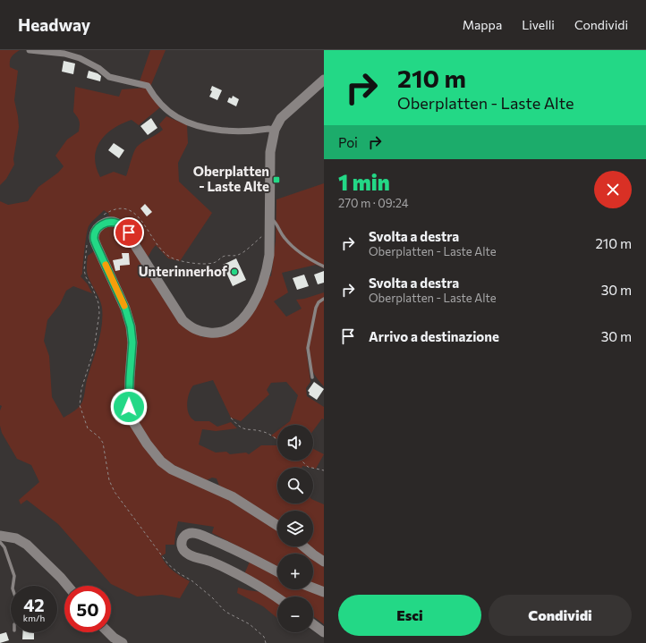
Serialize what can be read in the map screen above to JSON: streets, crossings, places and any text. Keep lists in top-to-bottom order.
{
  "places": {
    "transit": ["Oberplatten - Laste Alte"],
    "other": ["Unterinnerhof"]
  },
  "page": {
    "header": "Headway",
    "nav": ["Mappa", "Livelli", "Condividi"],
    "turn": ["210 m", "Oberplatten - Laste Alte"],
    "then": "Poi",
    "heading": ["1 min", "270 m · 09:24"],
    "list": [
      {
        "name": "Svolta a destra",
        "note": "Oberplatten - Laste Alte",
        "value": "210 m"
      },
      {
        "name": "Svolta a destra",
        "note": "Oberplatten - Laste Alte",
        "value": "30 m"
      },
      {
        "name": "Arrivo a destinazione",
        "value": "30 m"
      }
    ],
    "map_buttons": ["+", "−"],
    "speed": "42 km/h",
    "limit": "50",
    "buttons": ["Esci", "Condividi"]
  }
}
